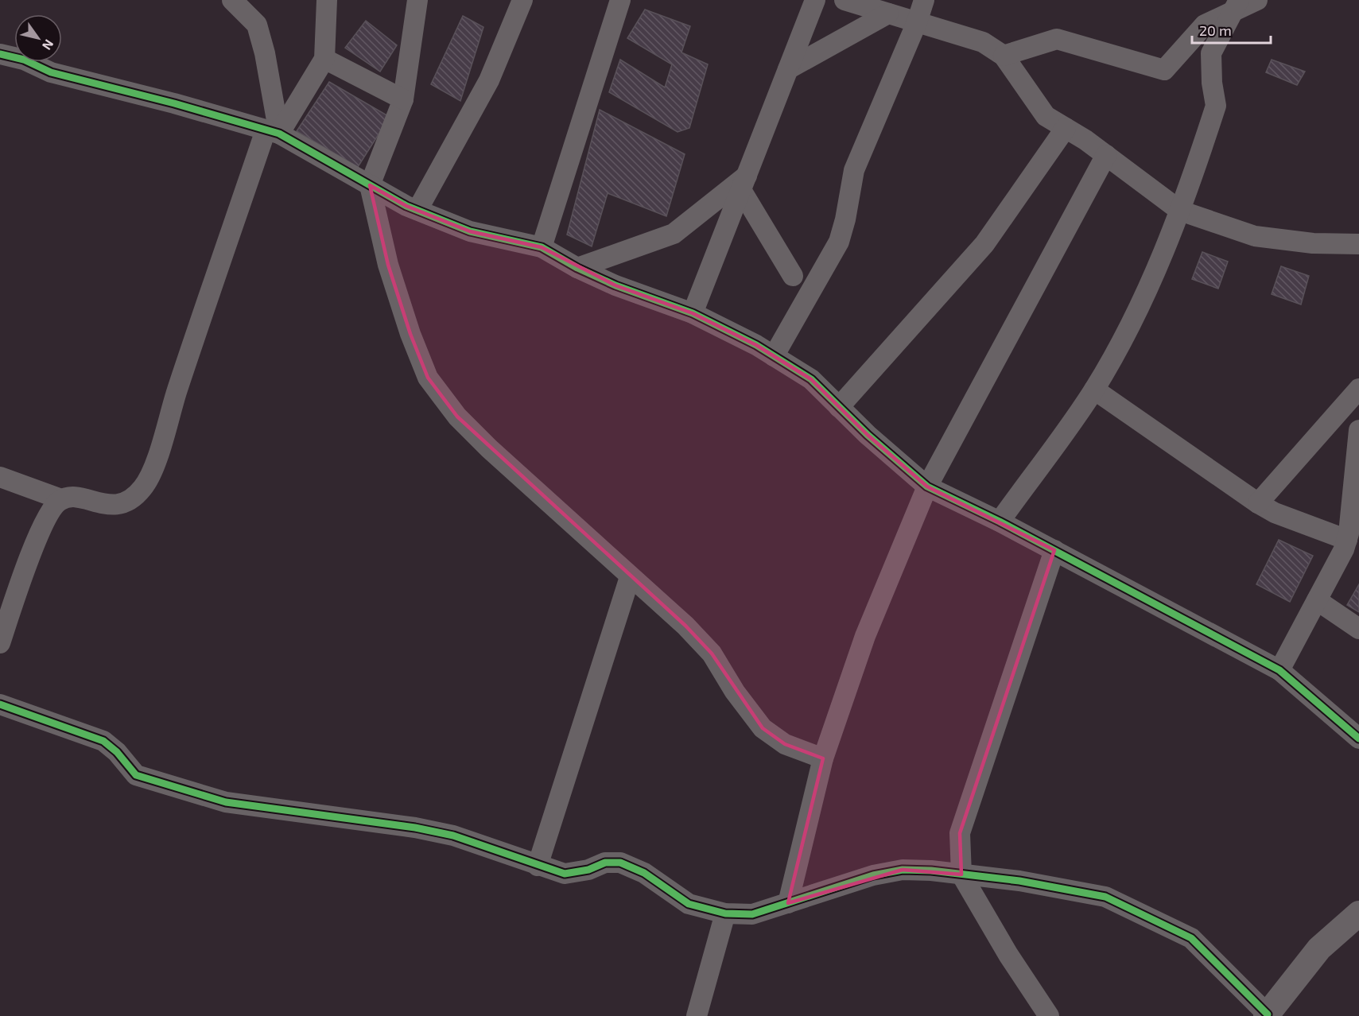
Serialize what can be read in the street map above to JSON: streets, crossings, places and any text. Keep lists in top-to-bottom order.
{
  "scale_bar": "20 m",
  "north": "bottom right"
}
